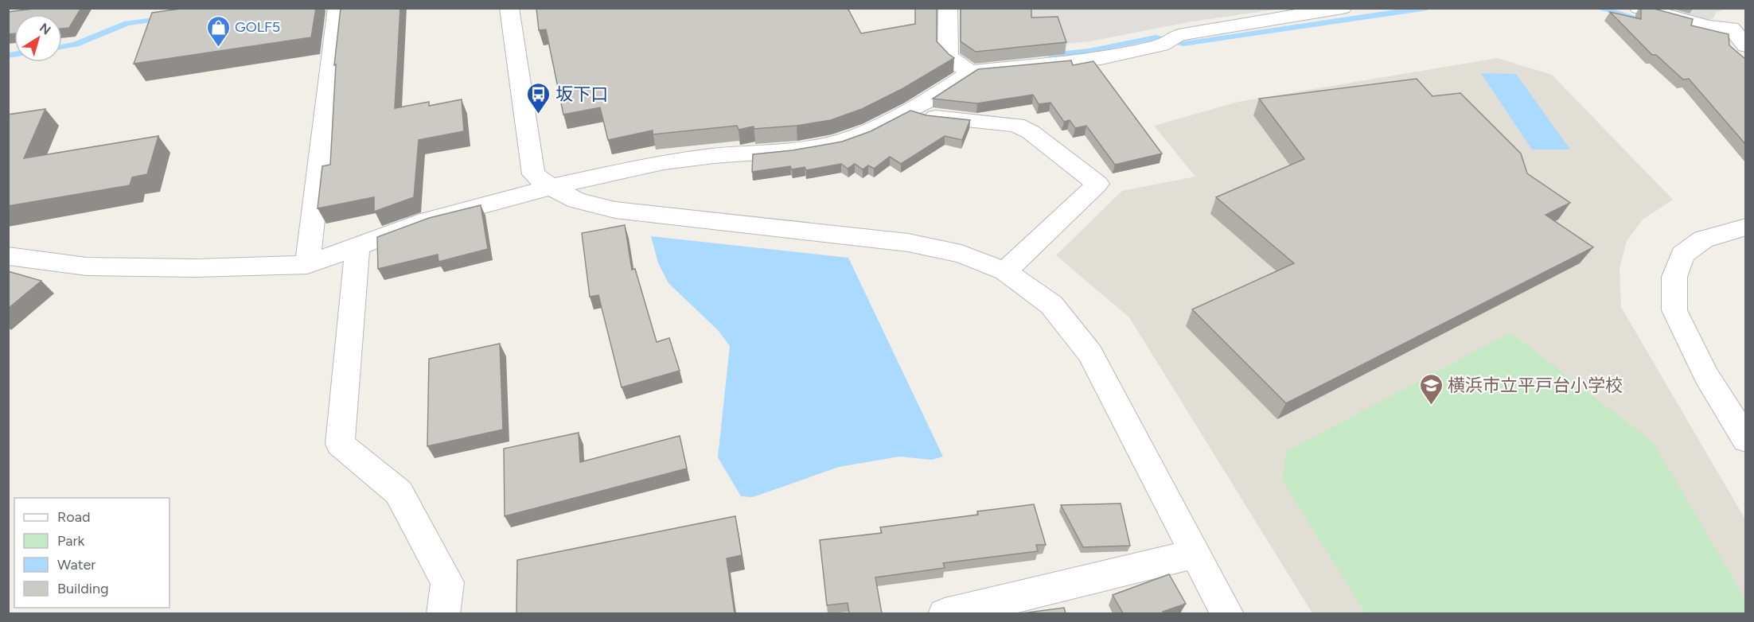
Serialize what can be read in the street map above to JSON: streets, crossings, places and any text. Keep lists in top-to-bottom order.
{
  "places": {
    "shop": ["GOLF5"],
    "bus stop": ["坂下口"],
    "school or university": ["横浜市立平戸台小学校"]
  },
  "legend": [
    "Road",
    "Park",
    "Water",
    "Building"
  ],
  "north": "top right"
}
